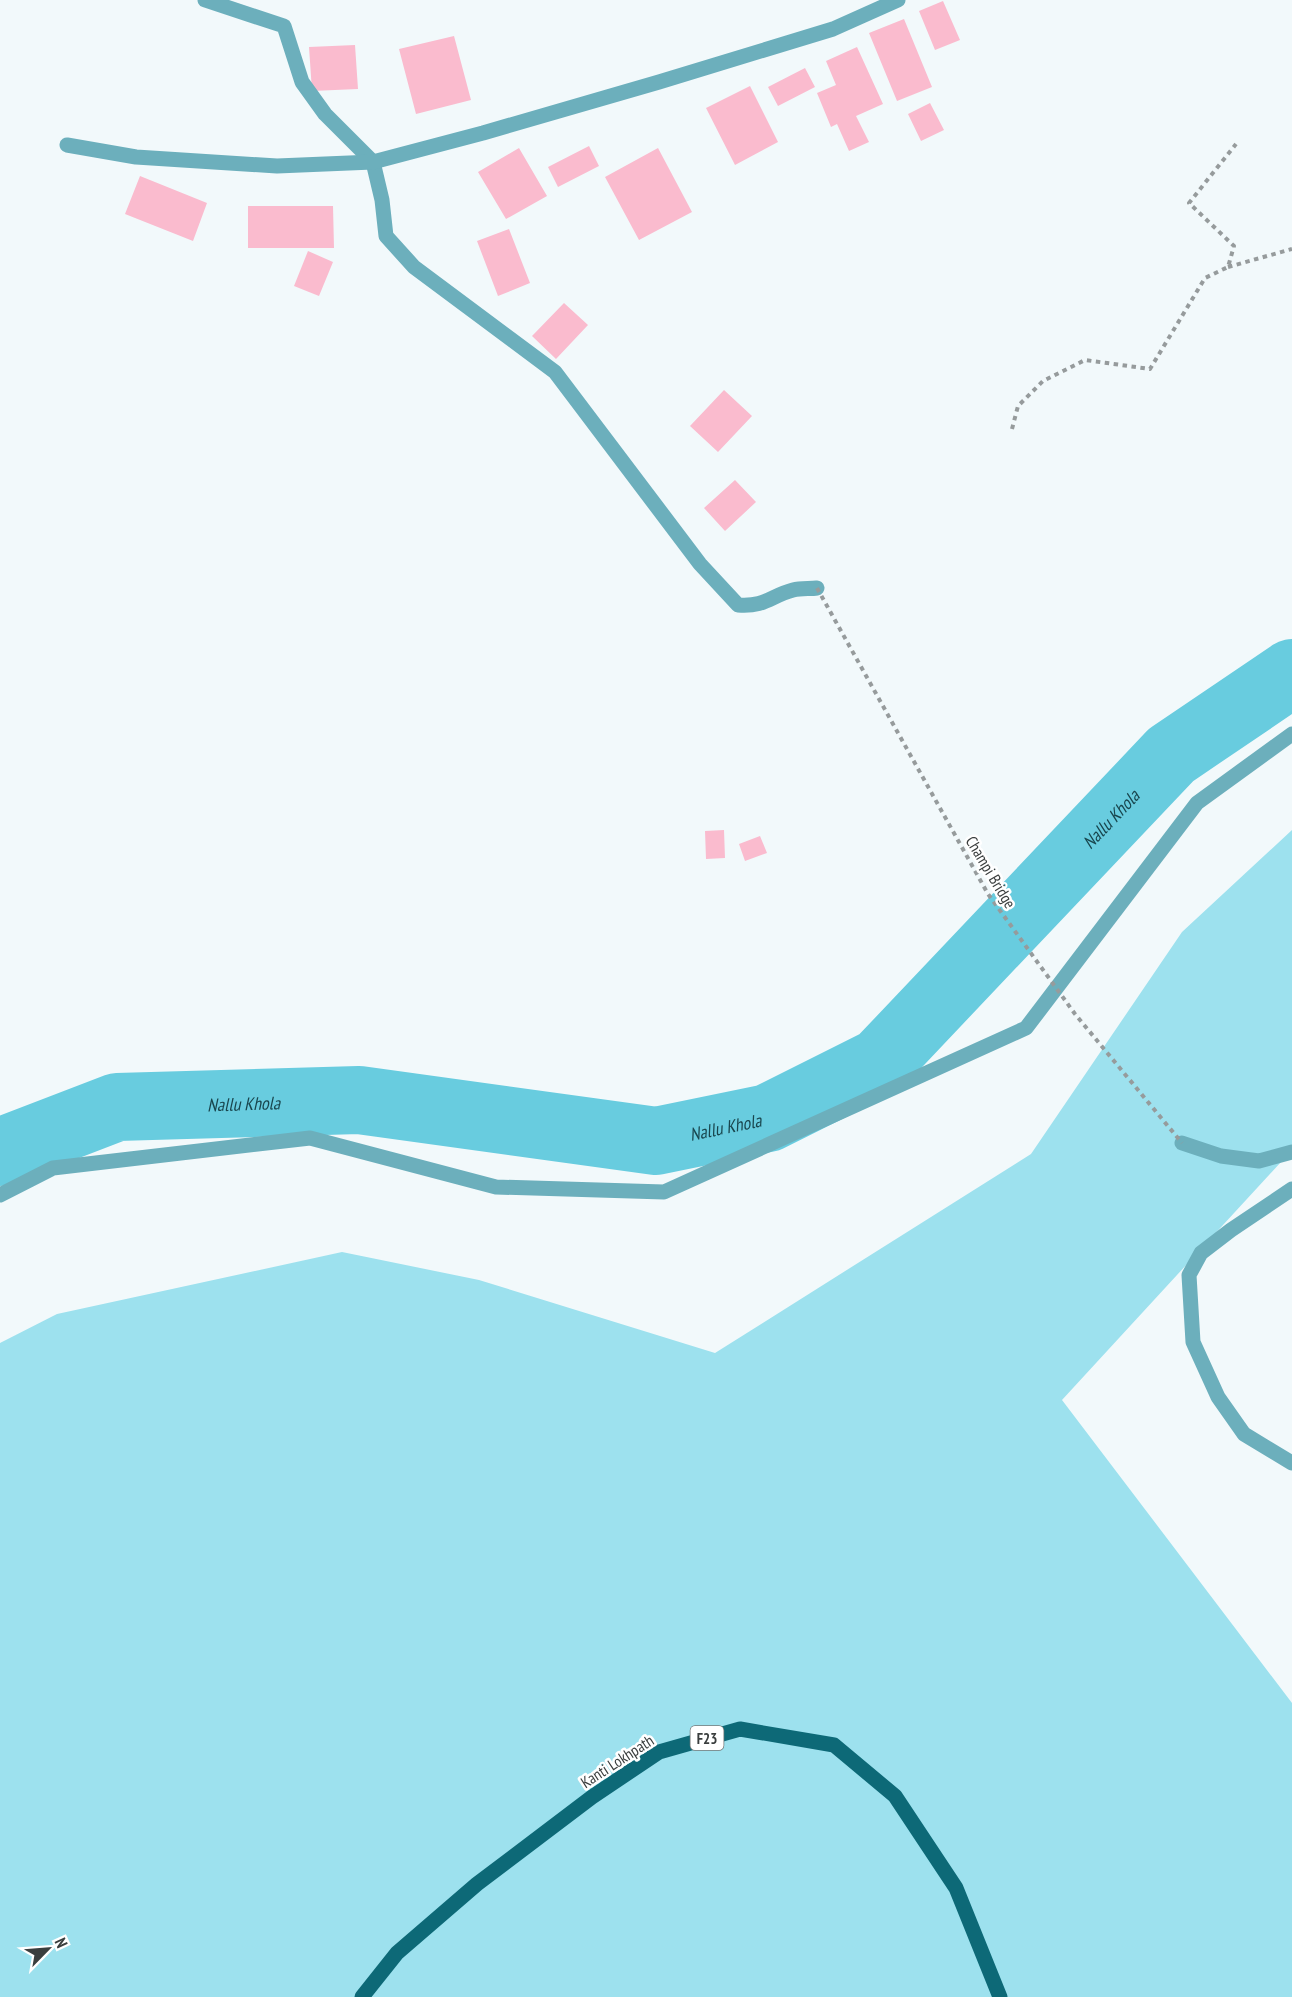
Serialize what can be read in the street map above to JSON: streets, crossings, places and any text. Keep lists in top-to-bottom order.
{
  "streets": {
    "main road": ["F23", "Kanti Lokhpath"],
    "path": ["Champi Bridge"]
  },
  "water": ["Nallu Khola"],
  "north": "top right"
}
